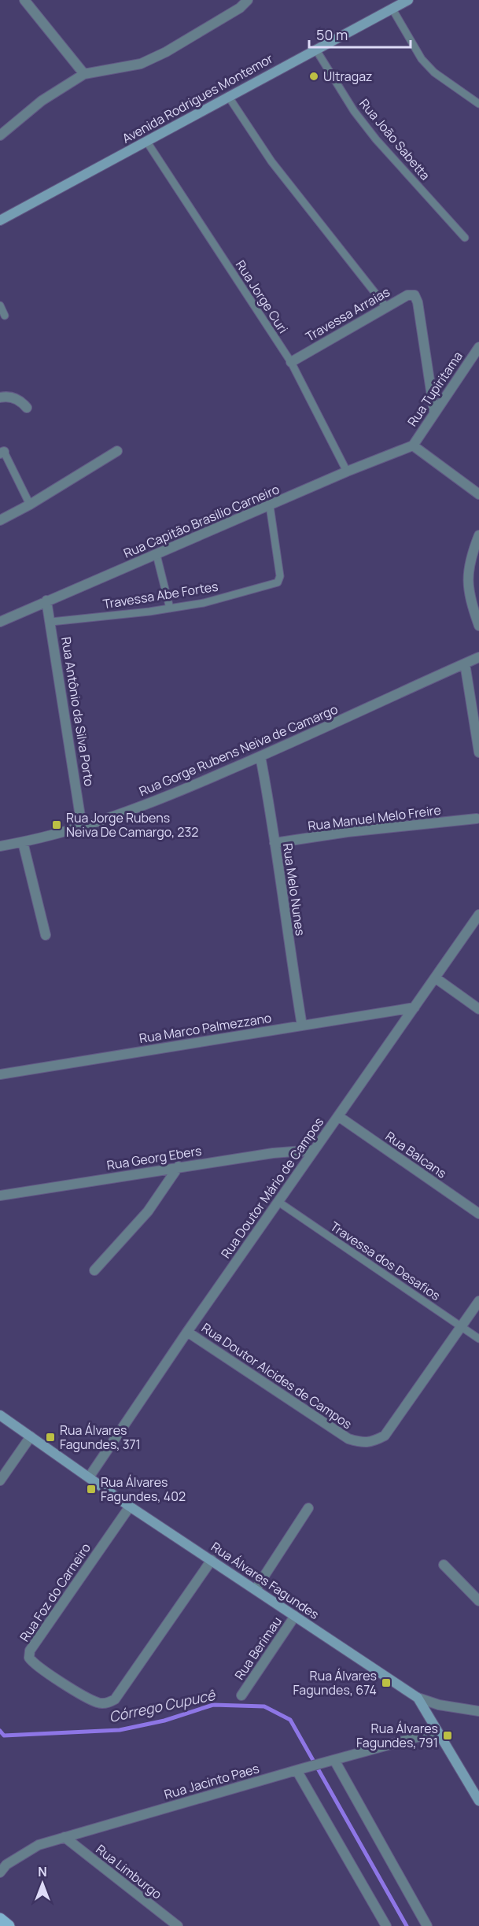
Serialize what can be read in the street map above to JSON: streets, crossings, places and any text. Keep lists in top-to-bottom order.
{
  "streets": {
    "street": [
      "Avenida Rodrigues Montemor",
      "Travessa Arraias",
      "Rua Tupiritama",
      "Rua Capitão Brasilio Carneiro",
      "Rua Antônio da Silva Porto",
      "Rua Gorge Rubens Neiva de Camargo",
      "Rua Manuel Melo Freire",
      "Rua Melo Nunes",
      "Rua Marco Palmezzano",
      "Rua Balcans",
      "Rua Georg Ebers",
      "Rua Doutor Mário de Campos",
      "Rua Doutor Alcides de Campos",
      "Rua Álvares Fagundes",
      "Rua Foz do Carneiro",
      "Rua Berimau",
      "Rua Jacinto Paes",
      "Rua Limburgo"
    ],
    "lane": [
      "Rua João Sabetta",
      "Rua Jorge Curi",
      "Travessa Abe Fortes",
      "Travessa dos Desafios"
    ]
  },
  "crossings": [
    ["Avenida Rodrigues Montemor", "Rua João Sabetta"],
    ["Avenida Rodrigues Montemor", "Rua Jorge Curi"],
    ["Rua Jorge Curi", "Travessa Arraias"],
    ["Rua Jorge Curi", "Rua Capitão Brasilio Carneiro"],
    ["Travessa Arraias", "Rua Tupiritama"],
    ["Rua Tupiritama", "Rua Capitão Brasilio Carneiro"],
    ["Rua Capitão Brasilio Carneiro", "Travessa Abe Fortes"],
    ["Rua Capitão Brasilio Carneiro", "Rua Antônio da Silva Porto"],
    ["Travessa Abe Fortes", "Rua Antônio da Silva Porto"],
    ["Rua Antônio da Silva Porto", "Rua Gorge Rubens Neiva de Camargo"],
    ["Rua Gorge Rubens Neiva de Camargo", "Rua Melo Nunes"],
    ["Rua Manuel Melo Freire", "Rua Melo Nunes"],
    ["Rua Melo Nunes", "Rua Marco Palmezzano"],
    ["Rua Marco Palmezzano", "Rua Doutor Mário de Campos"],
    ["Rua Balcans", "Rua Doutor Mário de Campos"],
    ["Rua Georg Ebers", "Rua Doutor Mário de Campos"],
    ["Rua Doutor Mário de Campos", "Travessa dos Desafios"],
    ["Rua Doutor Mário de Campos", "Rua Doutor Alcides de Campos"],
    ["Rua Doutor Mário de Campos", "Rua Álvares Fagundes"],
    ["Travessa dos Desafios", "Rua Doutor Alcides de Campos"],
    ["Rua Álvares Fagundes", "Rua Foz do Carneiro"],
    ["Rua Álvares Fagundes", "Rua Berimau"],
    ["Rua Álvares Fagundes", "Rua Jacinto Paes"],
    ["Rua Jacinto Paes", "Rua Limburgo"]
  ],
  "water": ["Córrego Cupucê"],
  "places": {
    "other": ["Ultragaz"],
    "transit": [
      "Rua Jorge Rubens Neiva De Camargo, 232",
      "Rua Álvares Fagundes, 371",
      "Rua Álvares Fagundes, 402",
      "Rua Álvares Fagundes, 674",
      "Rua Álvares Fagundes, 791"
    ]
  },
  "scale_bar": "50 m",
  "north": "top"
}
